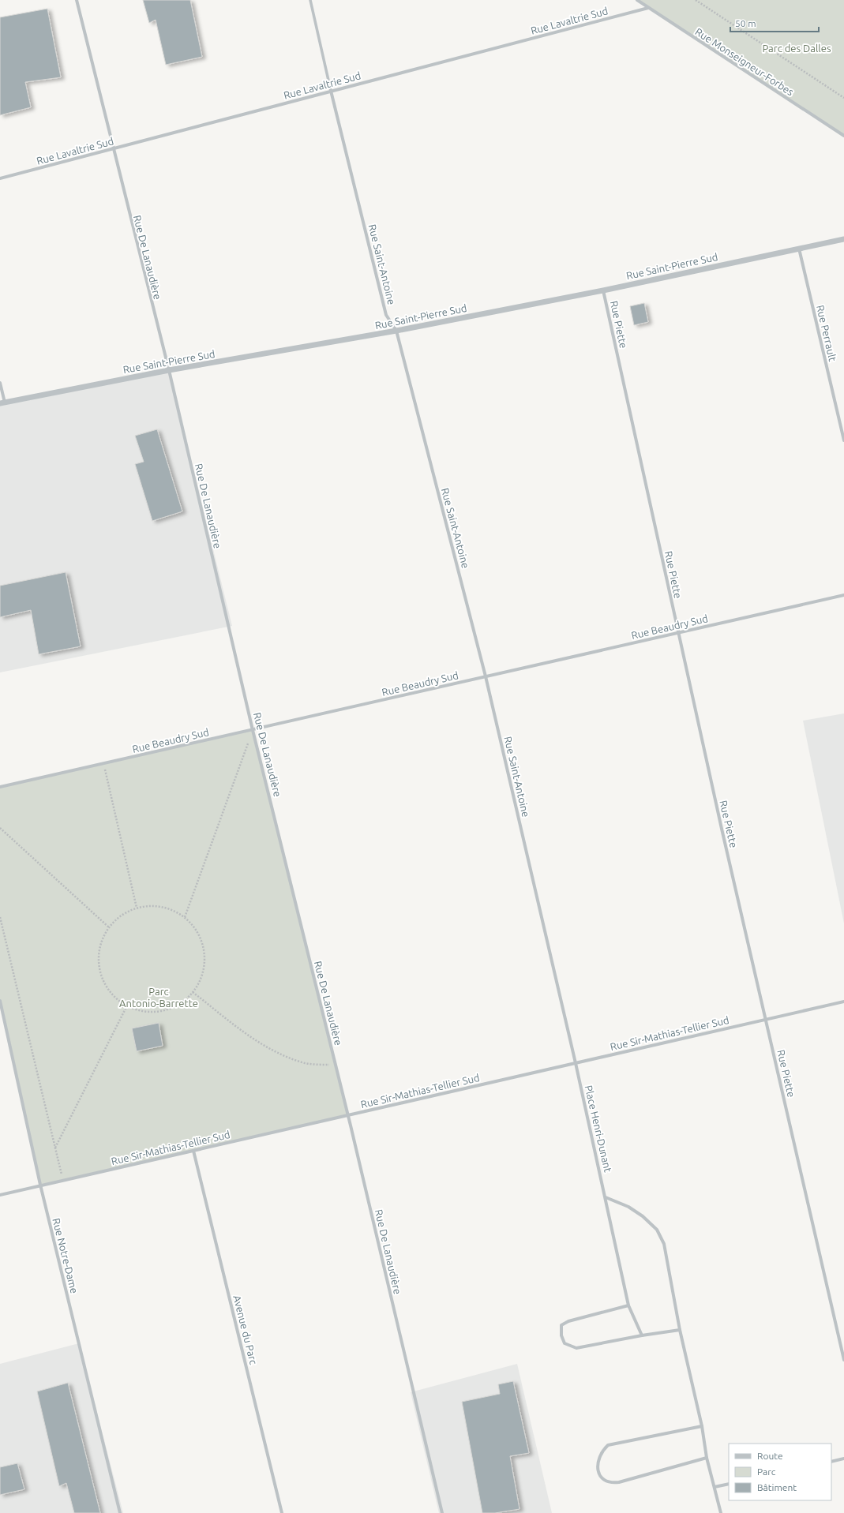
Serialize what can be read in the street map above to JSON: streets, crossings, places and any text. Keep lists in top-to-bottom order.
{
  "streets": {
    "street": [
      "Rue Lavaltrie Sud",
      "Rue Monseigneur-Forbes",
      "Rue De Lanaudière",
      "Rue Saint-Antoine",
      "Rue Saint-Pierre Sud",
      "Rue Piette",
      "Rue Perrault",
      "Rue Beaudry Sud",
      "Rue Sir-Mathias-Tellier Sud",
      "Place Henri-Dunant",
      "Rue Notre-Dame",
      "Avenue du Parc"
    ]
  },
  "crossings": [
    ["Rue Lavaltrie Sud", "Rue Monseigneur-Forbes"],
    ["Rue Lavaltrie Sud", "Rue De Lanaudière"],
    ["Rue Lavaltrie Sud", "Rue Saint-Antoine"],
    ["Rue De Lanaudière", "Rue Saint-Pierre Sud"],
    ["Rue De Lanaudière", "Rue Beaudry Sud"],
    ["Rue De Lanaudière", "Rue Sir-Mathias-Tellier Sud"],
    ["Rue Saint-Antoine", "Rue Saint-Pierre Sud"],
    ["Rue Saint-Antoine", "Rue Beaudry Sud"],
    ["Rue Saint-Antoine", "Rue Sir-Mathias-Tellier Sud"],
    ["Rue Saint-Antoine", "Place Henri-Dunant"],
    ["Rue Saint-Pierre Sud", "Rue Piette"],
    ["Rue Saint-Pierre Sud", "Rue Perrault"],
    ["Rue Piette", "Rue Beaudry Sud"],
    ["Rue Piette", "Rue Sir-Mathias-Tellier Sud"],
    ["Rue Sir-Mathias-Tellier Sud", "Place Henri-Dunant"],
    ["Rue Sir-Mathias-Tellier Sud", "Rue Notre-Dame"],
    ["Rue Sir-Mathias-Tellier Sud", "Avenue du Parc"]
  ],
  "parks": ["Parc des Dalles", "Parc Antonio-Barrette"],
  "legend": ["Route", "Parc", "Bâtiment"],
  "scale_bar": "50 m"
}
